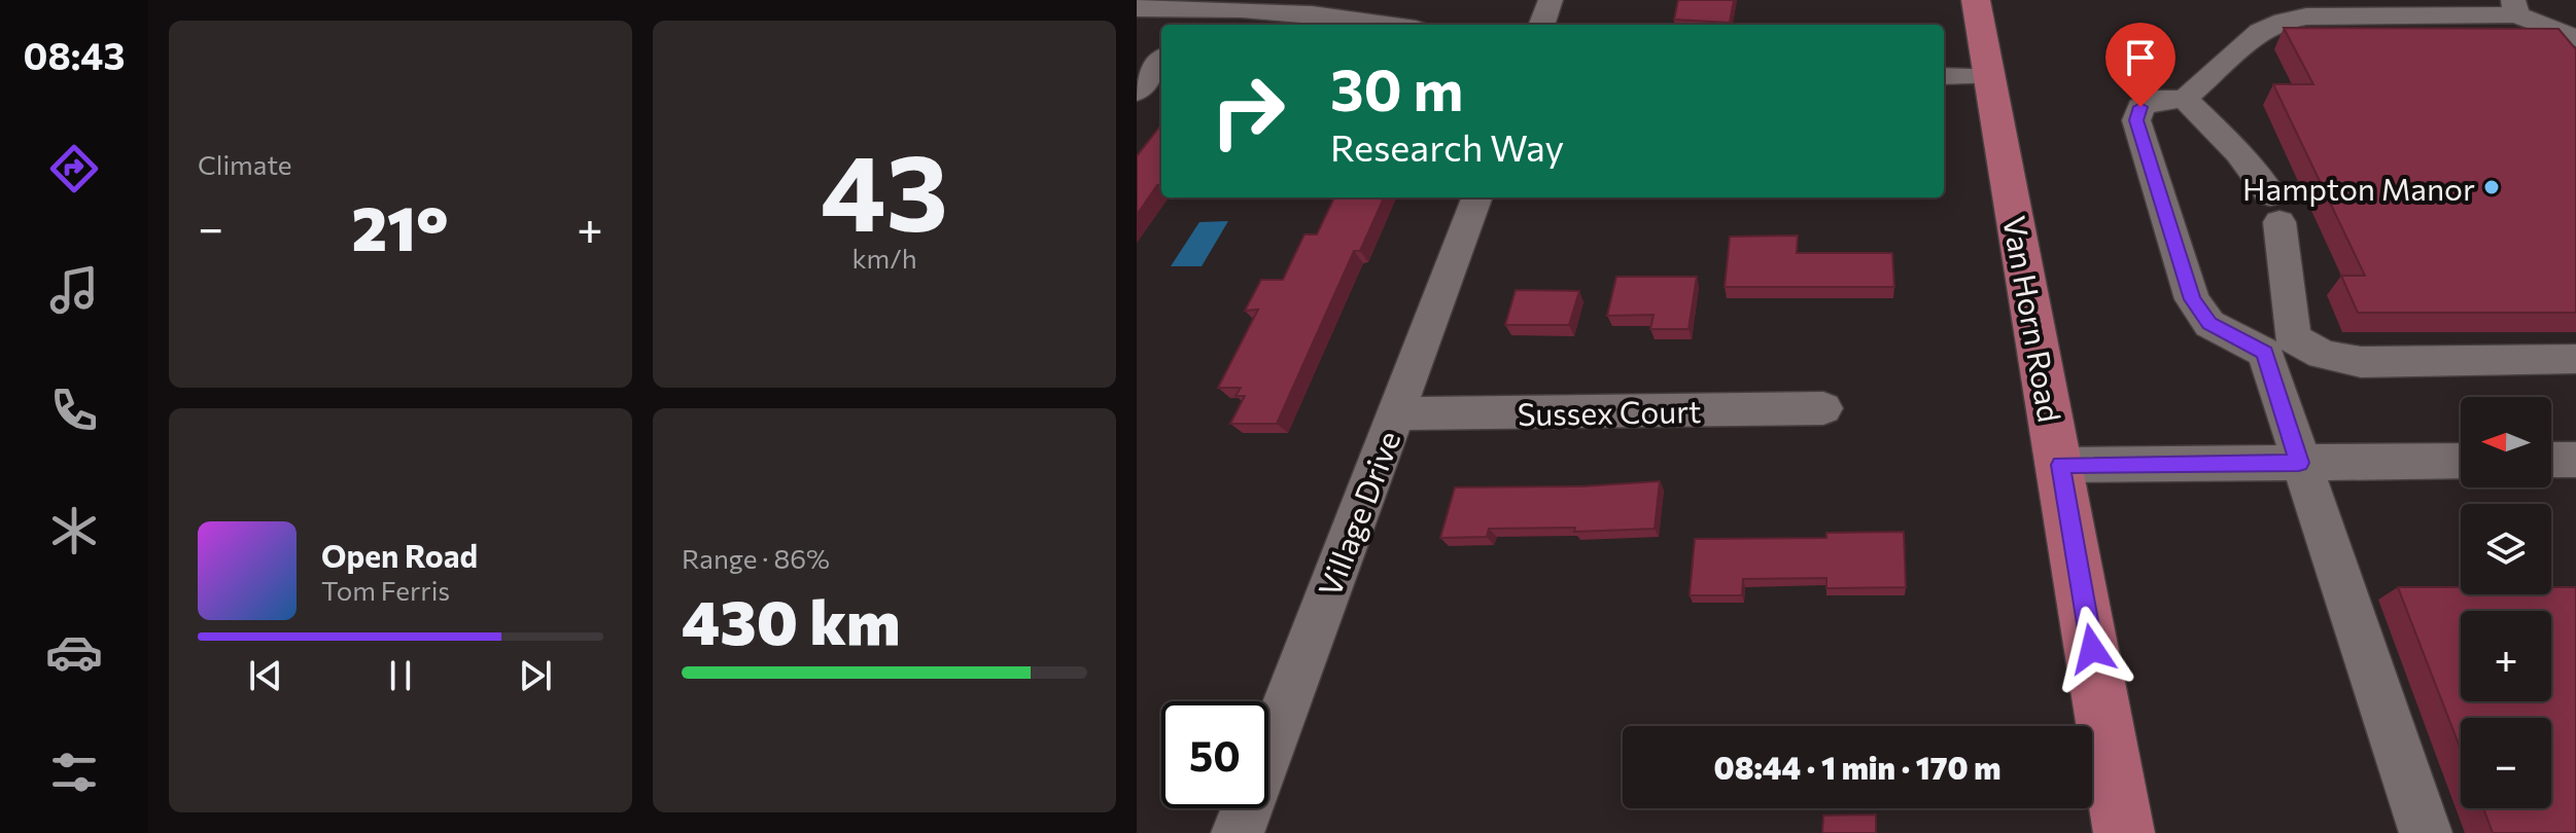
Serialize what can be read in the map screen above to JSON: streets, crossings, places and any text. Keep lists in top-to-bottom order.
{
  "streets": {
    "main road": ["Van Horn Road"],
    "street": ["Sussex Court", "Village Drive"]
  },
  "crossings": [
    ["Sussex Court", "Village Drive"]
  ],
  "places": ["Hampton Manor"],
  "north": "left",
  "page": {
    "tabs": "08:43",
    "tile": [
      "Climate",
      ["43", "km/h"],
      ["Range · 86%", "430 km"]
    ],
    "turn": ["30 m", "Research Way"],
    "heat": ["−", "21°", "+"],
    "map_buttons": ["+", "−"],
    "song": ["Open Road", "Tom Ferris"],
    "limit": "50",
    "trip": "08:44 · 1 min · 170 m"
  }
}
